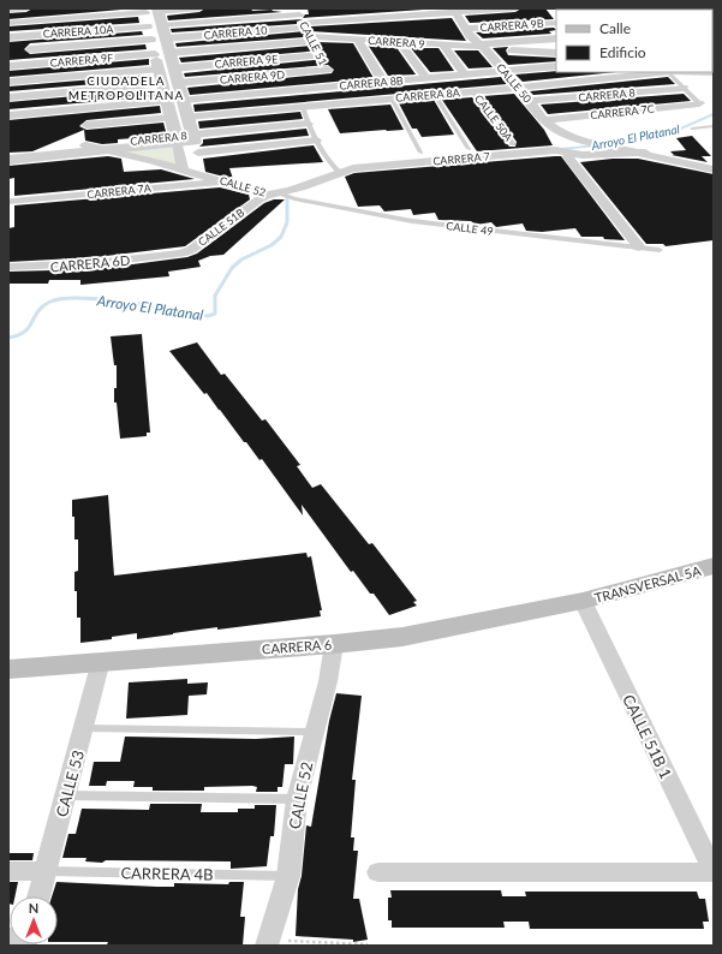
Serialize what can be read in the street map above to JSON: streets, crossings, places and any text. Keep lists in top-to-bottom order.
{
  "streets": {
    "main road": ["TRANSVERSAL 5A", "CARRERA 6"],
    "street": [
      "CARRERA 9B",
      "CARRERA 10A",
      "CARRERA 10",
      "CARRERA 9",
      "CALLE 51",
      "CARRERA 9F",
      "CARRERA 9E",
      "CARRERA 9D",
      "CARRERA 8B",
      "CALLE 50",
      "CARRERA 8A",
      "CARRERA 8",
      "CARRERA 7C",
      "CARRERA 7",
      "CALLE 52",
      "CARRERA 7A",
      "CALLE 51B",
      "CARRERA 6D",
      "CALLE 51B 1",
      "CALLE 53"
    ],
    "lane": ["CALLE 50A", "CALLE 49", "CARRERA 4B"]
  },
  "crossings": [
    ["CARRERA 9B", "CALLE 50"],
    ["CARRERA 10", "CARRERA 9"],
    ["CARRERA 10", "CALLE 51"],
    ["CARRERA 10", "CALLE 50"],
    ["CARRERA 10", "CALLE 52"],
    ["CARRERA 9", "CALLE 51"],
    ["CARRERA 9", "CALLE 50"],
    ["CALLE 51", "CARRERA 9E"],
    ["CALLE 51", "CARRERA 9D"],
    ["CALLE 51", "CARRERA 8B"],
    ["CALLE 51", "CARRERA 8A"],
    ["CARRERA 9E", "CALLE 52"],
    ["CARRERA 9D", "CALLE 52"],
    ["CARRERA 8B", "CALLE 50"],
    ["CARRERA 8B", "CALLE 52"],
    ["CALLE 50", "CARRERA 8A"],
    ["CALLE 50", "CARRERA 8"],
    ["CALLE 50", "CARRERA 7C"],
    ["CALLE 50", "CARRERA 7"],
    ["CARRERA 8A", "CALLE 50A"],
    ["CARRERA 8A", "CALLE 52"],
    ["CARRERA 8", "CALLE 52"],
    ["CARRERA 7", "CALLE 52"],
    ["CARRERA 7", "CALLE 49"],
    ["CALLE 52", "CARRERA 7A"],
    ["CALLE 52", "CALLE 51B"],
    ["CALLE 52", "CALLE 49"],
    ["CALLE 52", "CARRERA 6"],
    ["CALLE 52", "CARRERA 4B"],
    ["CALLE 51B", "CARRERA 6D"],
    ["TRANSVERSAL 5A", "CARRERA 6"],
    ["TRANSVERSAL 5A", "CALLE 51B 1"],
    ["CARRERA 6", "CALLE 51B 1"],
    ["CARRERA 6", "CALLE 53"],
    ["CALLE 53", "CARRERA 4B"]
  ],
  "districts": ["CIUDADELA METROPOLITANA"],
  "water": ["Arroyo El Platanal"],
  "legend": ["Calle", "Edificio"],
  "north": "top"
}
